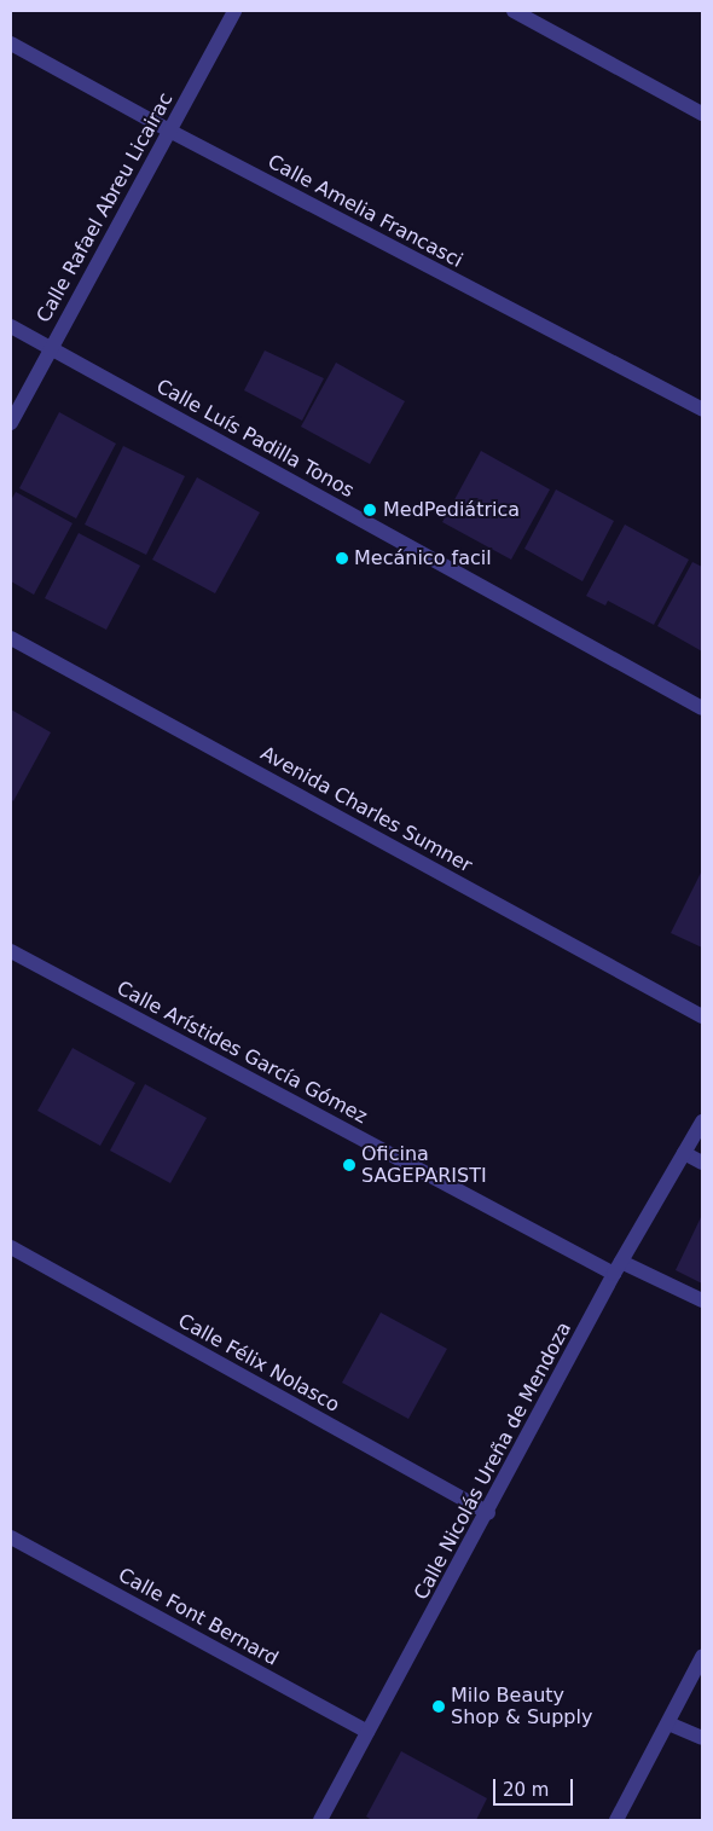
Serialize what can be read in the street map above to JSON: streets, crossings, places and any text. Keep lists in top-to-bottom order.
{
  "streets": {
    "street": [
      "Calle Rafael Abreu Licairac",
      "Calle Amelia Francasci",
      "Calle Luís Padilla Tonos",
      "Avenida Charles Sumner",
      "Calle Arístides García Gómez",
      "Calle Félix Nolasco",
      "Calle Nicolás Ureña de Mendoza",
      "Calle Font Bernard"
    ]
  },
  "crossings": [
    ["Calle Rafael Abreu Licairac", "Calle Amelia Francasci"],
    ["Calle Rafael Abreu Licairac", "Calle Luís Padilla Tonos"],
    ["Calle Arístides García Gómez", "Calle Nicolás Ureña de Mendoza"],
    ["Calle Félix Nolasco", "Calle Nicolás Ureña de Mendoza"],
    ["Calle Nicolás Ureña de Mendoza", "Calle Font Bernard"]
  ],
  "places": [
    "MedPediátrica",
    "Mecánico facil",
    "Oficina SAGEPARISTI",
    "Milo Beauty Shop & Supply"
  ],
  "scale_bar": "20 m"
}
